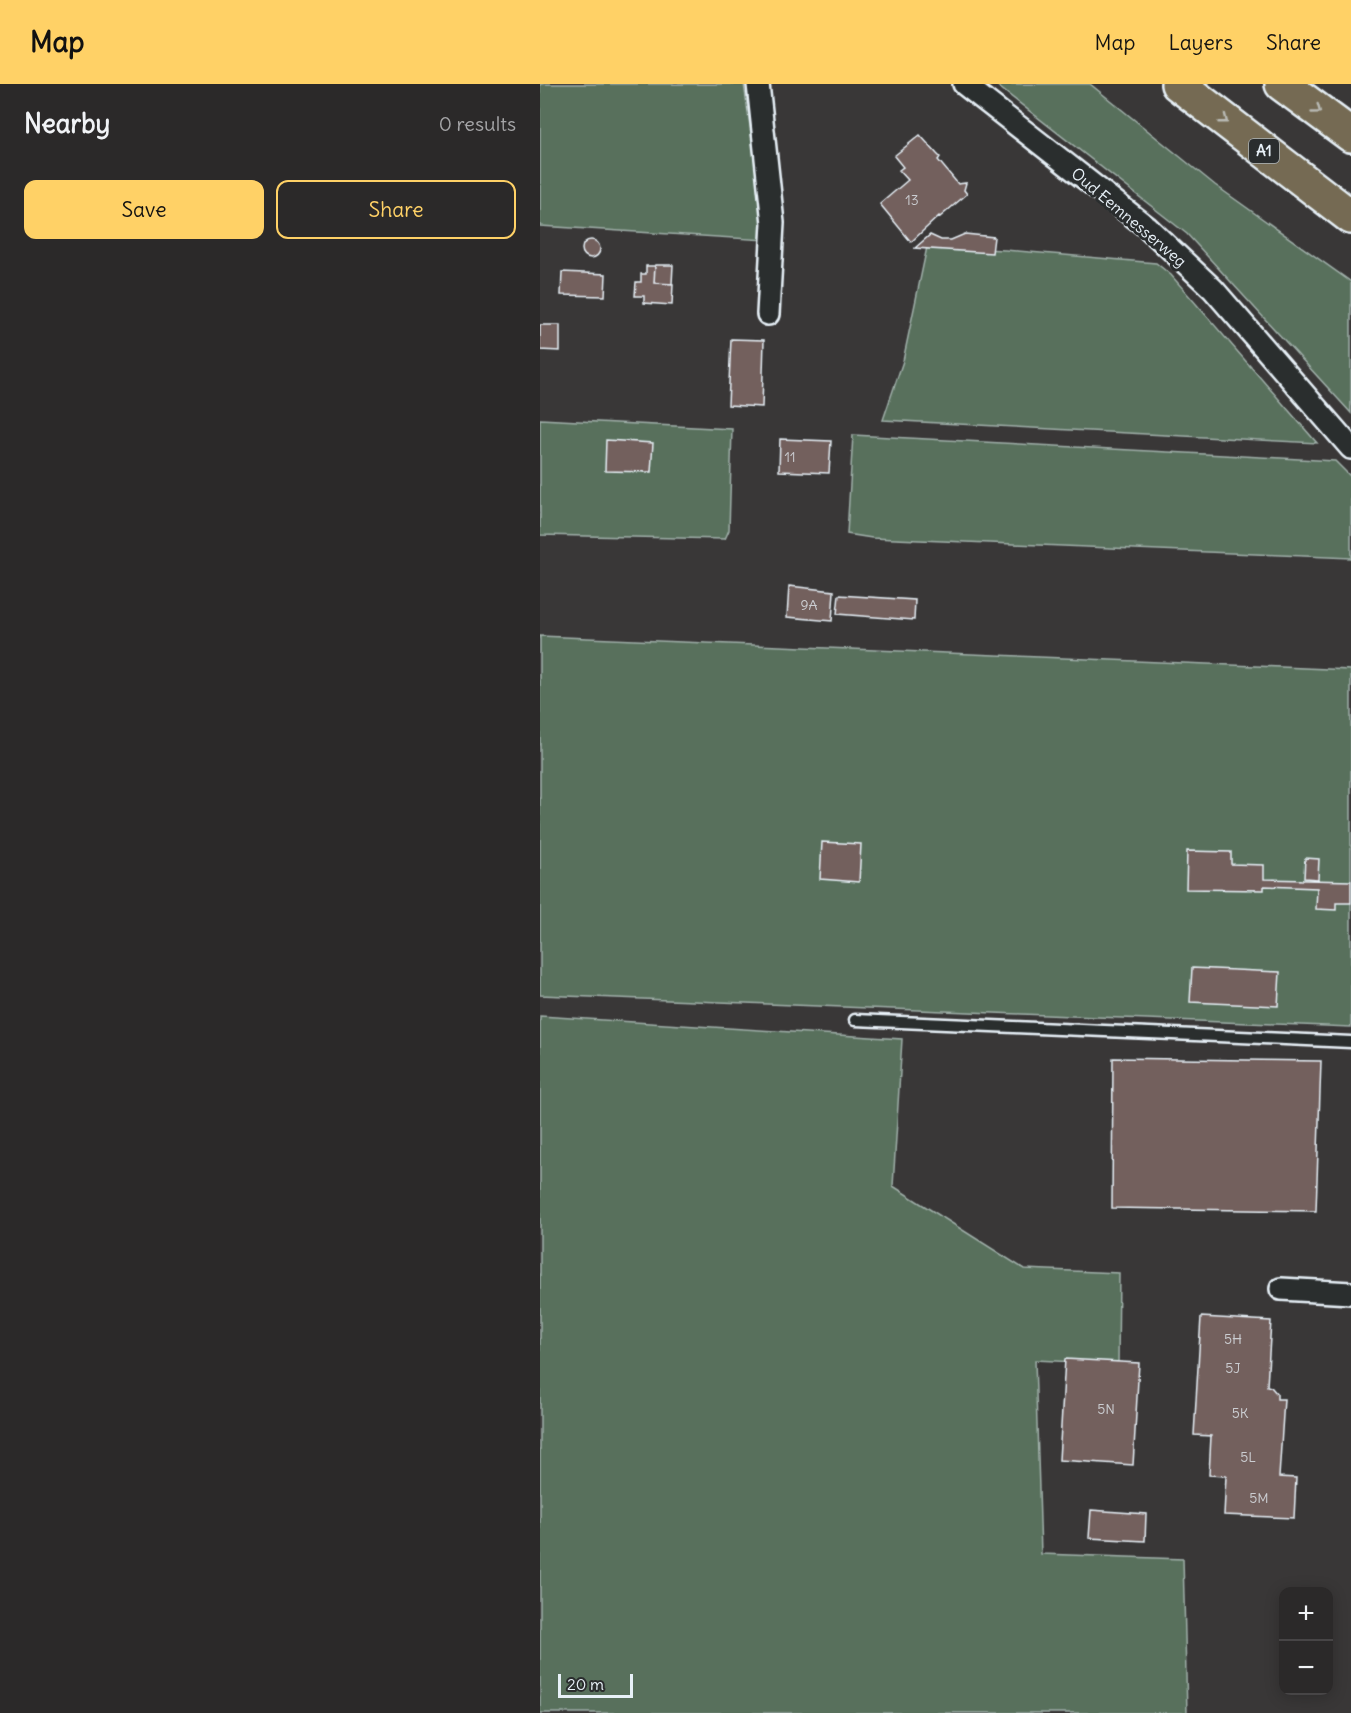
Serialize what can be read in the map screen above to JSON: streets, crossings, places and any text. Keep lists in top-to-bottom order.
{
  "streets": {
    "highway": ["A1"],
    "street": ["Oud Eemnesserweg"]
  },
  "house_numbers": [
    "13",
    "11",
    "9A",
    "5H",
    "5J",
    "5N",
    "5K",
    "5L",
    "5M"
  ],
  "scale_bar": "20 m",
  "page": {
    "header": "Map",
    "nav": ["Map", "Layers", "Share"],
    "heading": ["Nearby", "0 results"],
    "buttons": ["Save", "Share"],
    "map_buttons": ["+", "−"],
    "scale": "20 m"
  }
}
